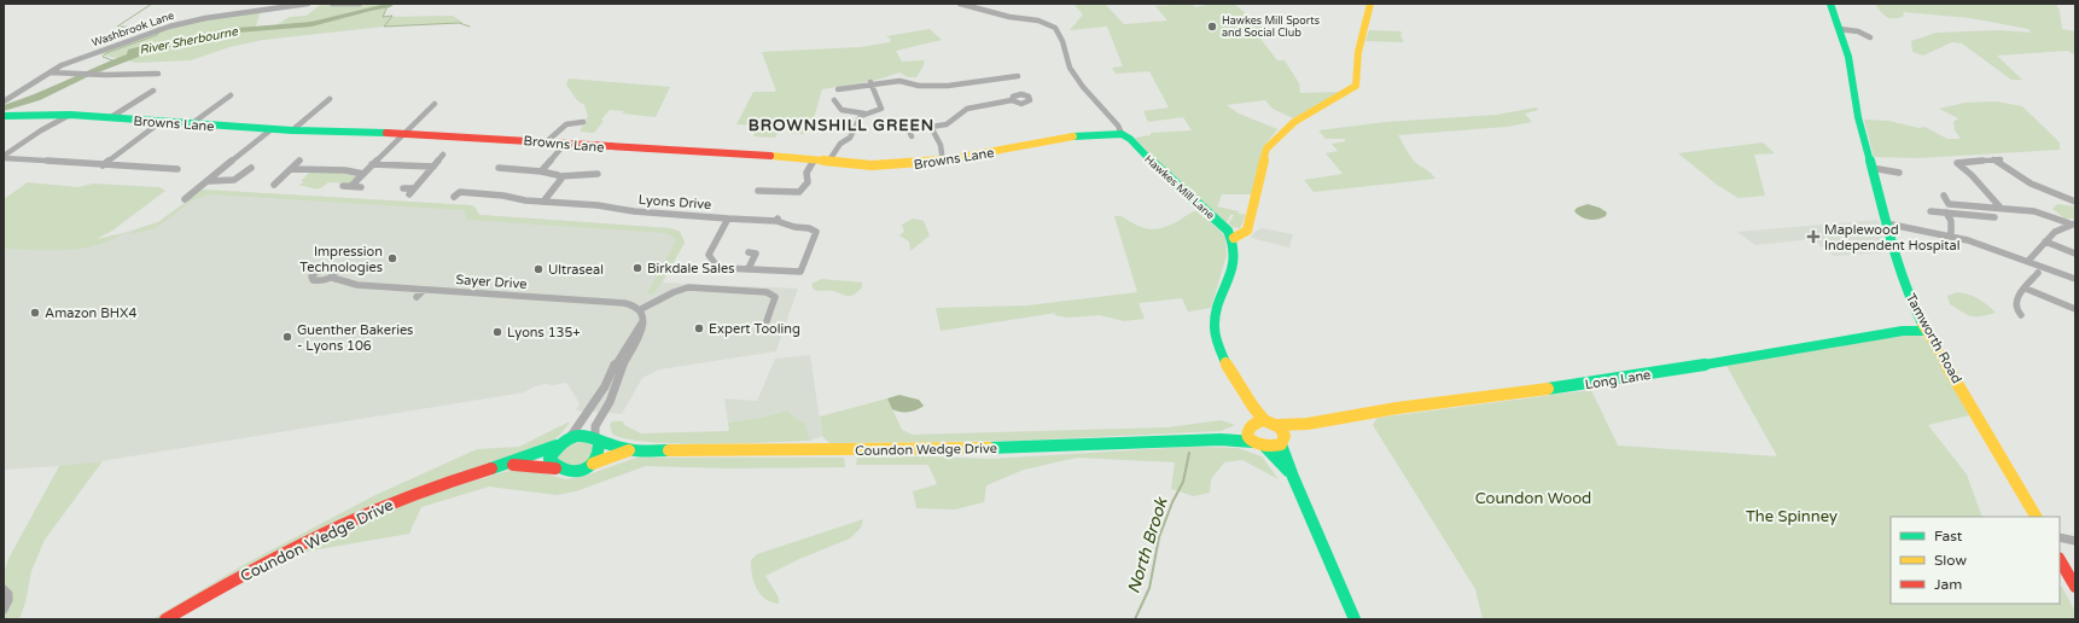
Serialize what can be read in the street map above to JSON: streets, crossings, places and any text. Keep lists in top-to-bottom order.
{
  "streets": {
    "main road": [
      "Browns Lane",
      "Hawkes Mill Lane",
      "Tamworth Road",
      "Long Lane",
      "Coundon Wedge Drive"
    ],
    "street": ["Washbrook Lane", "Lyons Drive", "Sayer Drive"]
  },
  "crossings": [
    ["Browns Lane", "Hawkes Mill Lane"],
    ["Tamworth Road", "Long Lane"],
    ["Long Lane", "Coundon Wedge Drive"]
  ],
  "districts": ["BROWNSHILL GREEN"],
  "water": ["River Sherbourne", "North Brook"],
  "parks": ["Coundon Wood", "The Spinney"],
  "places": {
    "other": [
      "Hawkes Mill Sports and Social Club",
      "Impression Technologies",
      "Birkdale Sales",
      "Ultraseal",
      "Amazon BHX4",
      "Expert Tooling",
      "Lyons 135+",
      "Guenther Bakeries - Lyons 106"
    ],
    "health": ["Maplewood Independent Hospital"]
  },
  "legend": ["Fast", "Slow", "Jam"]
}
